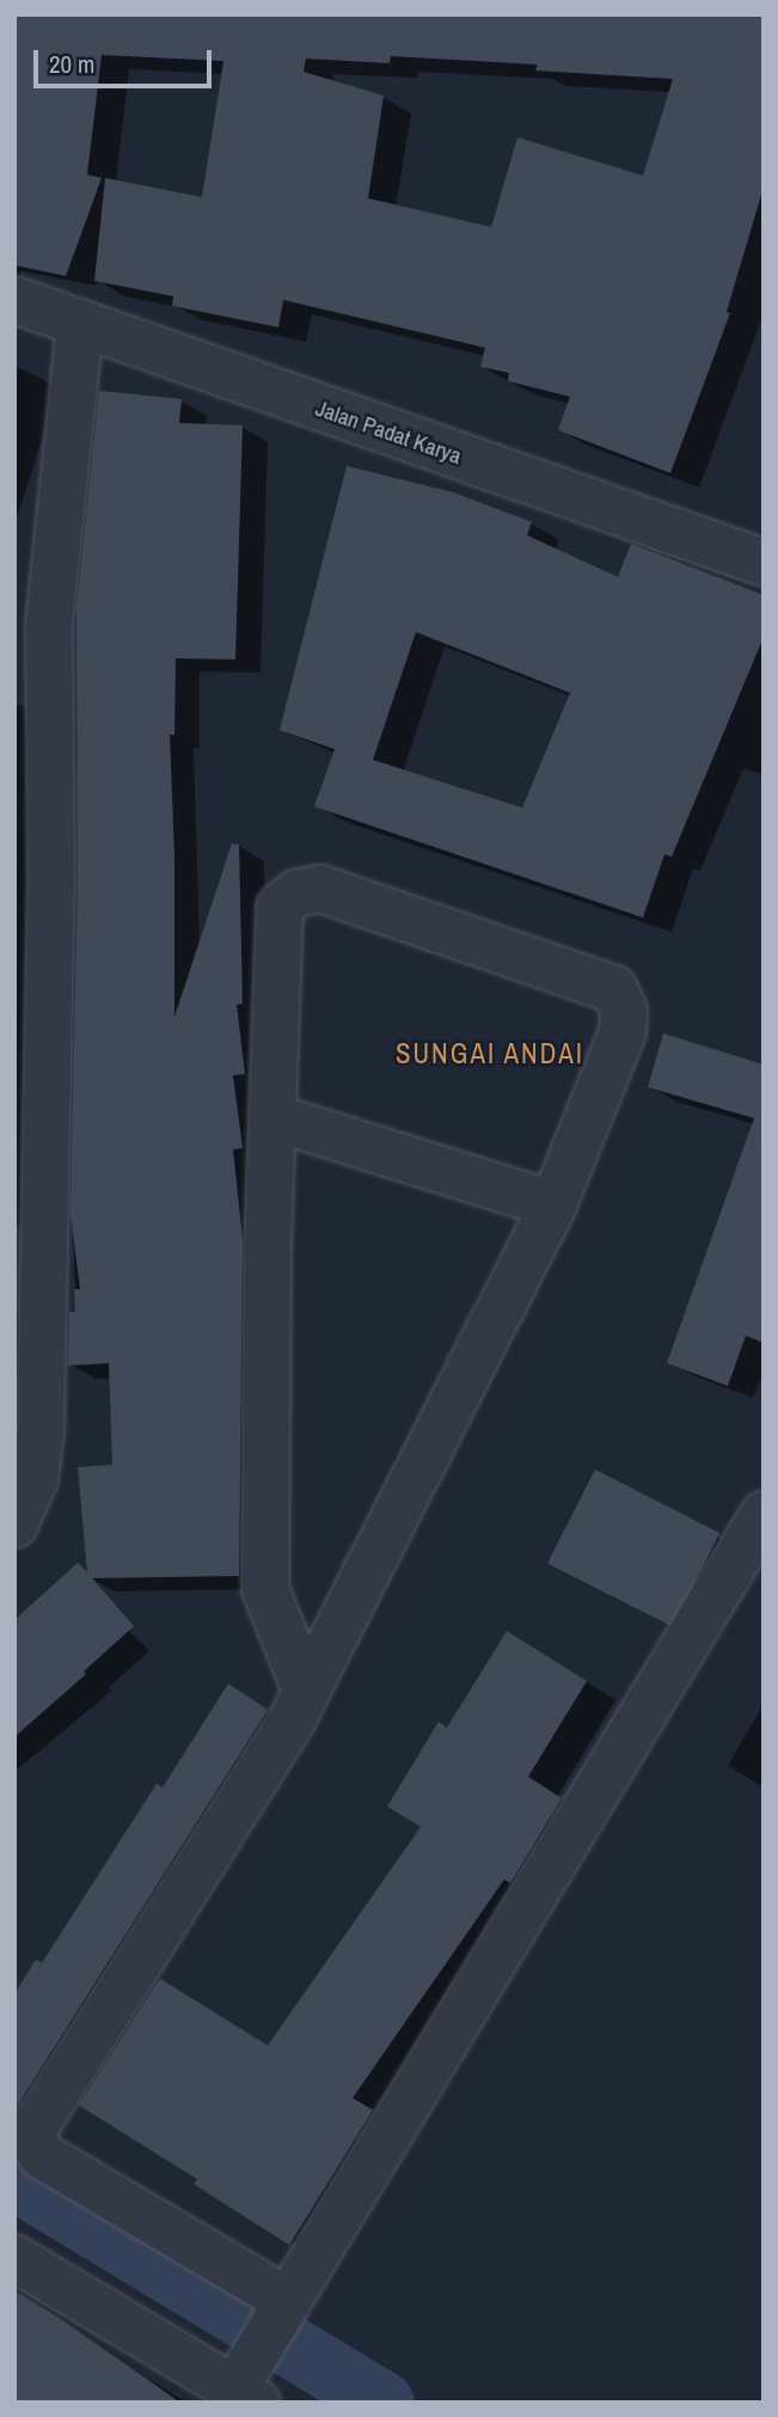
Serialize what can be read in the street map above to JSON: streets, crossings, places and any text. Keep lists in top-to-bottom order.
{
  "streets": {
    "street": ["Jalan Padat Karya"]
  },
  "districts": ["SUNGAI ANDAI"],
  "scale_bar": "20 m"
}
